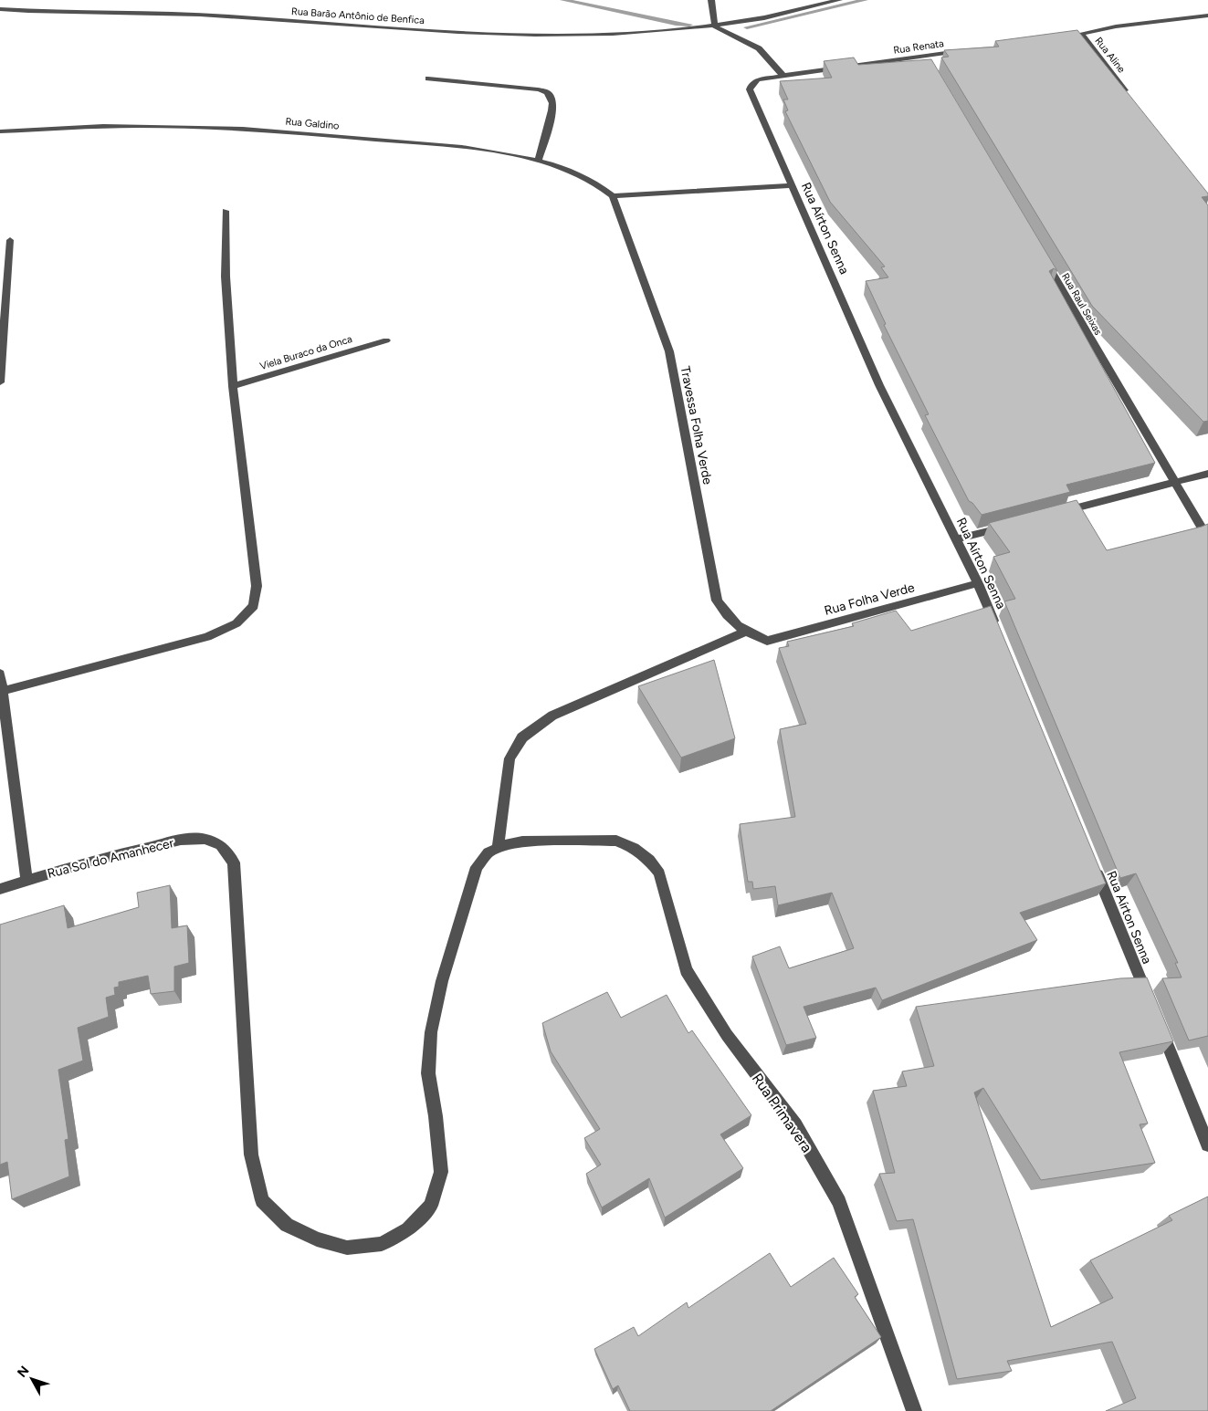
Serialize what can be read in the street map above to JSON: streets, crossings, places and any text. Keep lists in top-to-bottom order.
{
  "streets": {
    "street": [
      "Rua Barão Antônio de Benfica",
      "Rua Renata",
      "Rua Aline",
      "Rua Galdino",
      "Rua Aírton Senna",
      "Rua Raul Seixas",
      "Viela Buraco da Onca",
      "Travessa Folha Verde",
      "Rua Folha Verde",
      "Rua Sol do Amanhecer",
      "Rua Primavera"
    ]
  },
  "crossings": [
    ["Rua Renata", "Rua Aírton Senna"],
    ["Rua Galdino", "Travessa Folha Verde"],
    ["Rua Aírton Senna", "Rua Folha Verde"],
    ["Travessa Folha Verde", "Rua Folha Verde"],
    ["Rua Sol do Amanhecer", "Rua Primavera"]
  ],
  "north": "top left"
}
